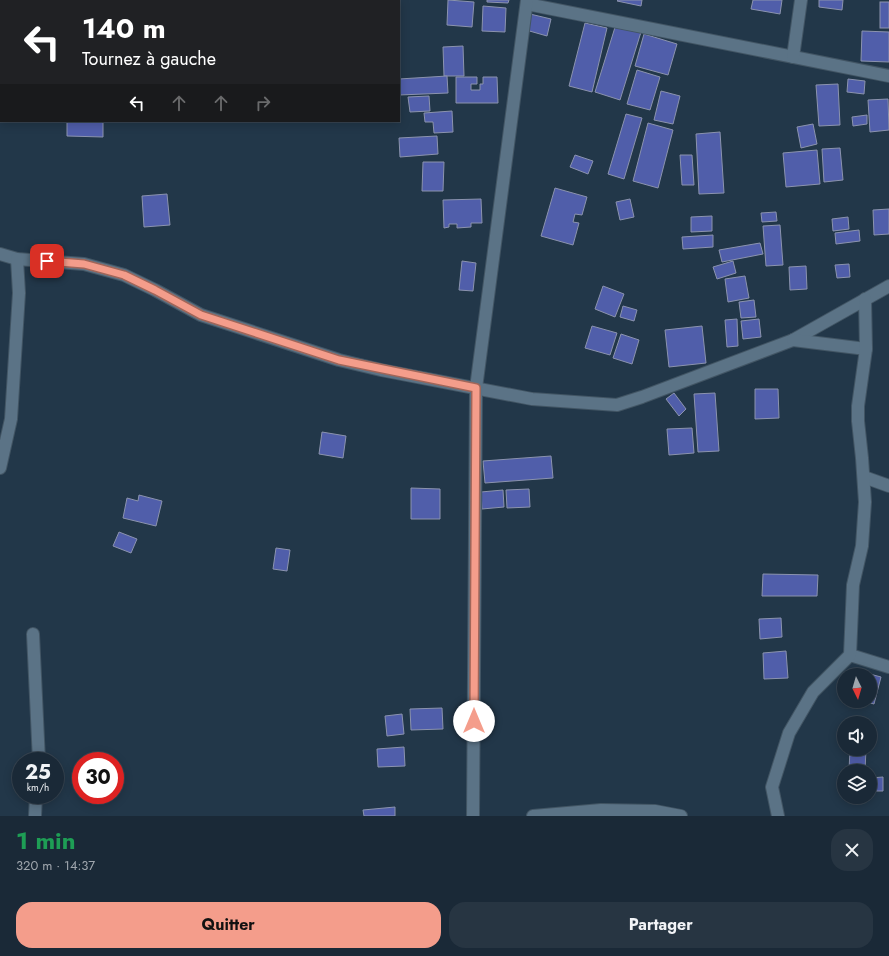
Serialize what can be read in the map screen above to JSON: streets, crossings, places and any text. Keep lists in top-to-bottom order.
{
  "north": "bottom",
  "page": {
    "turn": ["140 m", "Tournez à gauche"],
    "speed": "25 km/h",
    "limit": "30",
    "heading": ["1 min", "320 m · 14:37"],
    "buttons": ["Quitter", "Partager"]
  }
}
